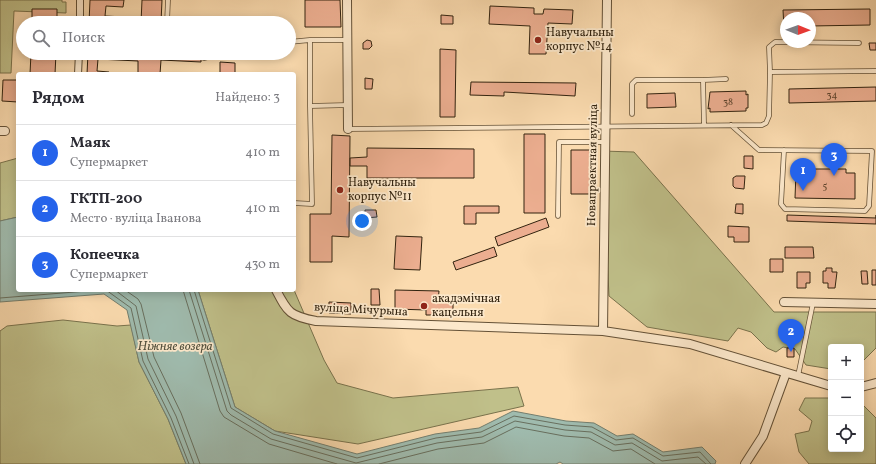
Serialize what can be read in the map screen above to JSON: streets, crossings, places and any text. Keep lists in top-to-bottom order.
{
  "streets": {
    "street": ["Новапраектная вуліца", "вуліца Мічурына"]
  },
  "crossings": [
    ["Новапраектная вуліца", "вуліца Мічурына"]
  ],
  "water": ["Ніжняе возера"],
  "places": ["Навучальны корпус №14", "Навучальны корпус №11", "акадэмічная кацельня"],
  "house_numbers": ["34", "38", "5"],
  "north": "right",
  "page": {
    "search": "Поиск",
    "heading": ["Рядом", "Найдено: 3"],
    "list": [
      {
        "mark": "1",
        "name": "Маяк",
        "note": "Супермаркет",
        "value": "410 m"
      },
      {
        "mark": "2",
        "name": "ГКТП-200",
        "note": "Место · вуліца Іванова",
        "value": "410 m"
      },
      {
        "mark": "3",
        "name": "Копеечка",
        "note": "Супермаркет",
        "value": "430 m"
      }
    ],
    "pins": ["3", "1", "2"],
    "map_buttons": ["+", "−"]
  }
}
